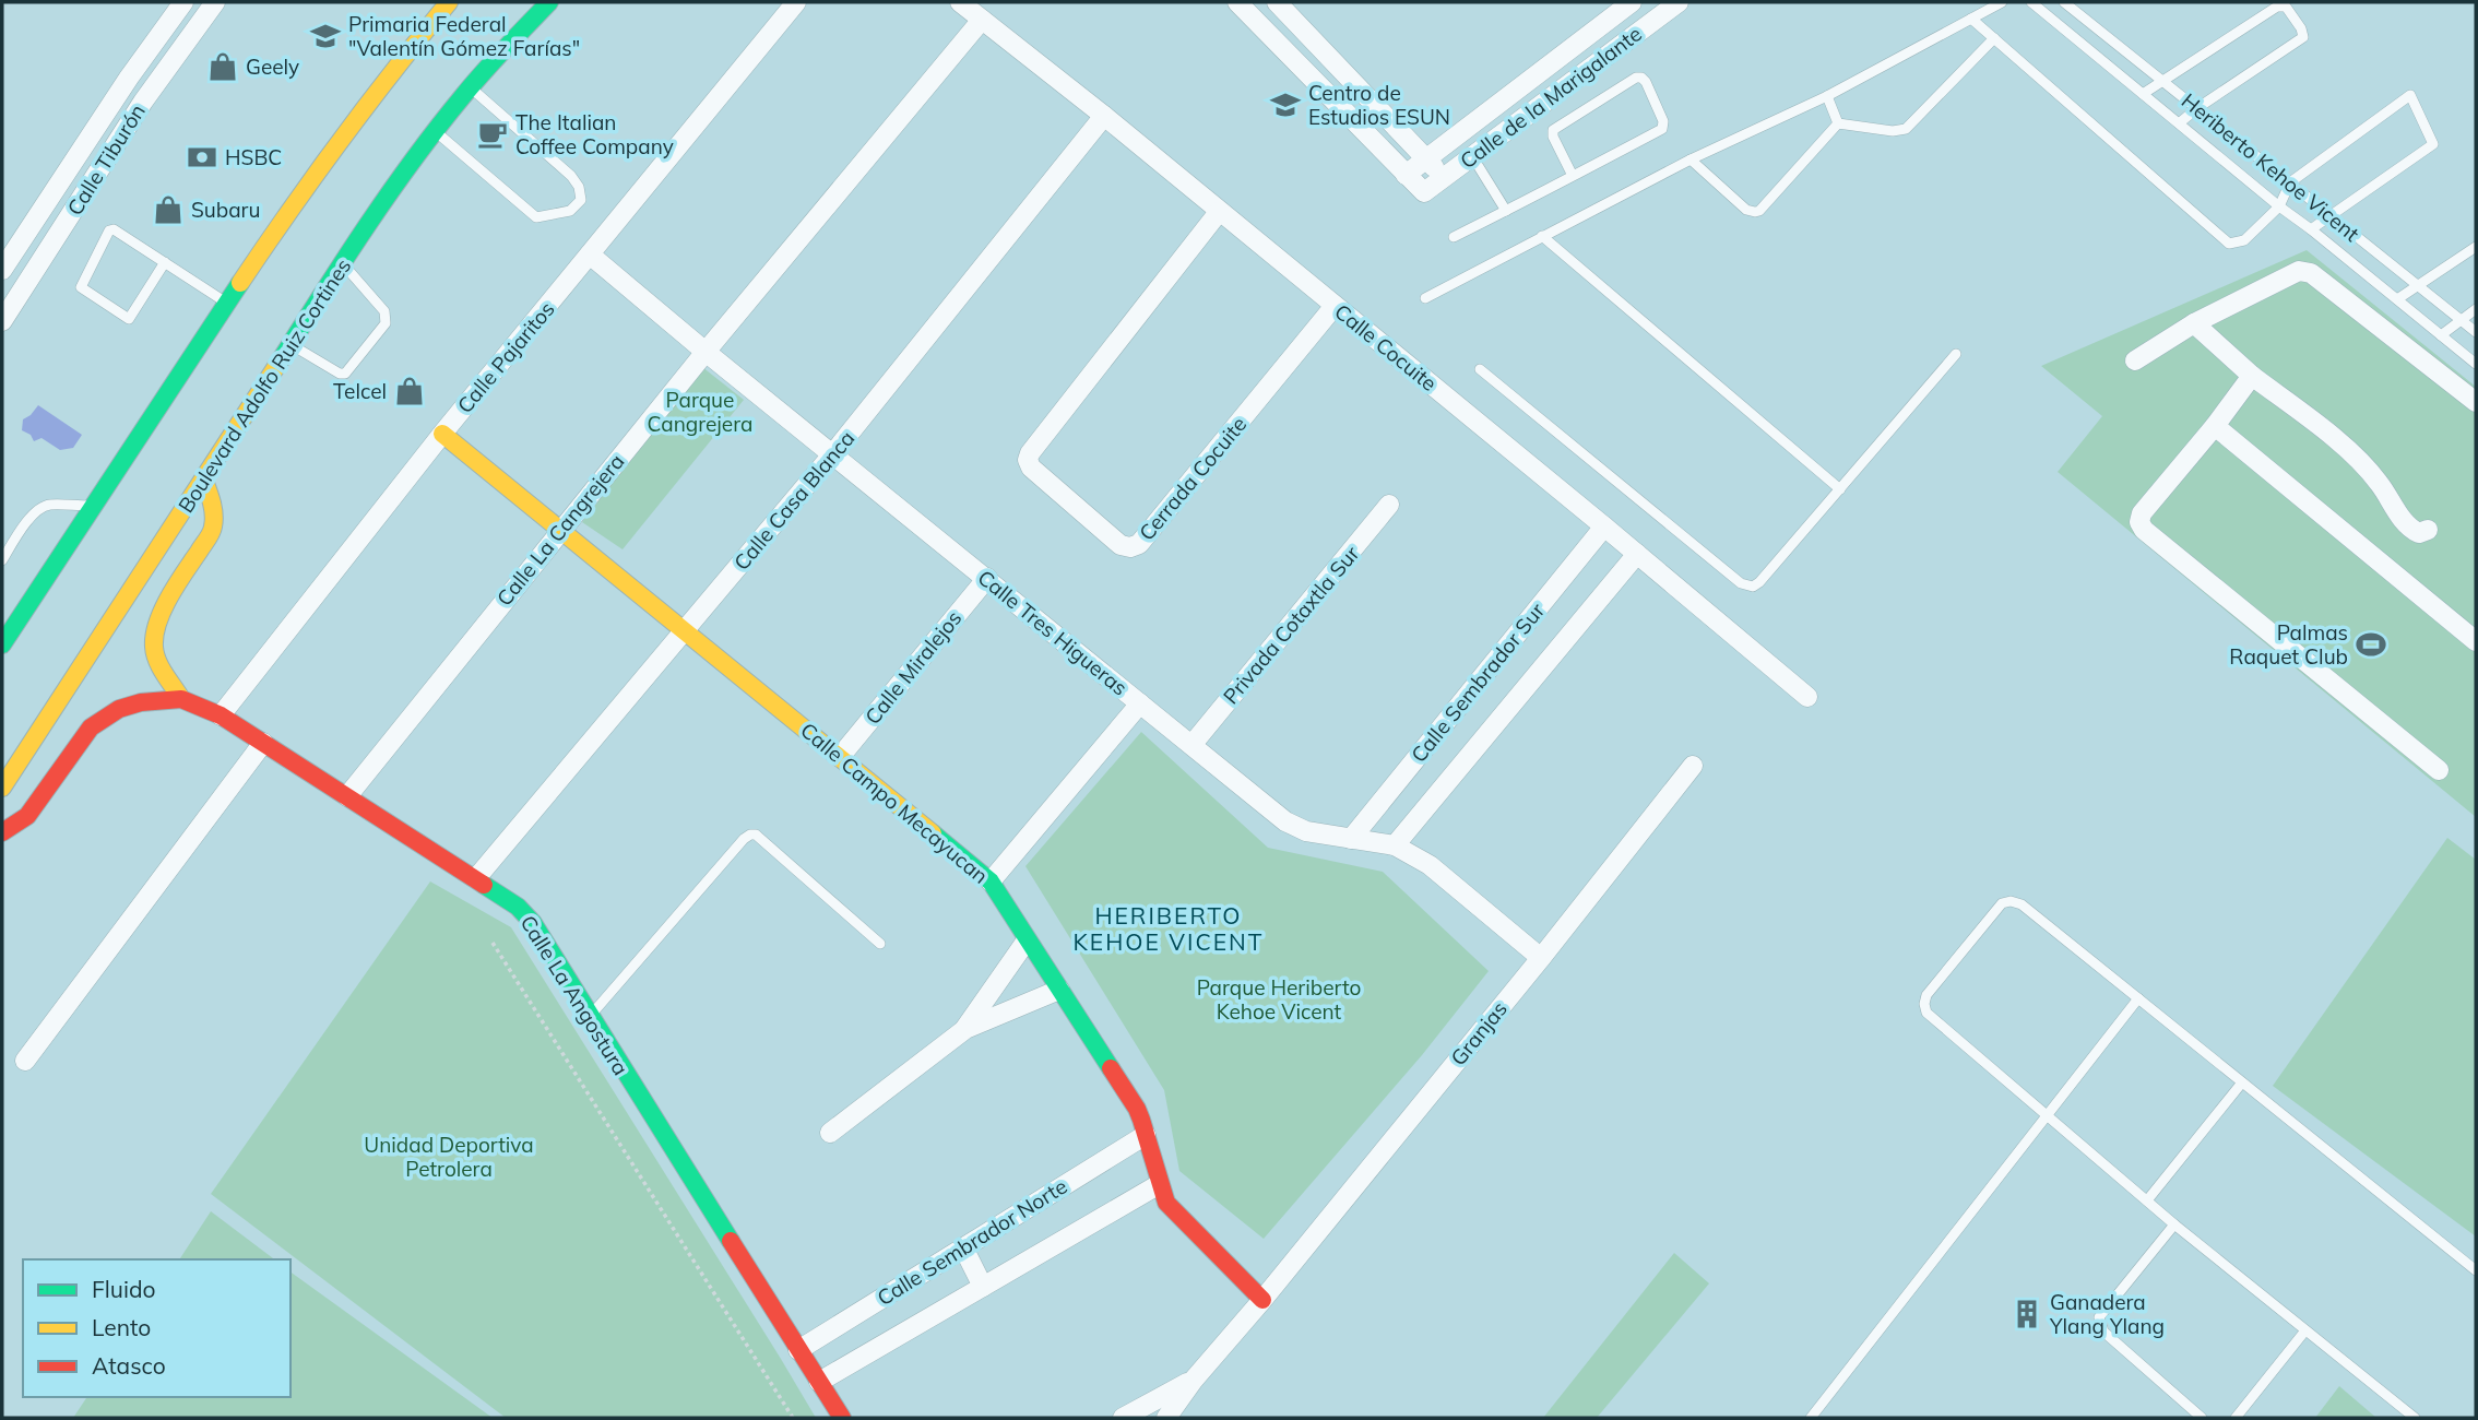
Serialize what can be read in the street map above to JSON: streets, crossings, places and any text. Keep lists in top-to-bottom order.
{
  "streets": {
    "street": [
      "Calle de la Marigalante",
      "Calle Tiburón",
      "Calle Cocuite",
      "Calle Pajaritos",
      "Boulevard Adolfo Ruiz Cortines",
      "Cerrada Cocuite",
      "Calle Casa Blanca",
      "Calle La Cangrejera",
      "Privada Cotaxtla Sur",
      "Calle Tres Higueras",
      "Calle Miralejos",
      "Calle Sembrador Sur",
      "Calle Campo Mecayucan",
      "Calle La Angostura",
      "Granjas",
      "Calle Sembrador Norte"
    ],
    "lane": ["Heriberto Kehoe Vicent"]
  },
  "crossings": [
    ["Calle Cocuite", "Cerrada Cocuite"],
    ["Calle Cocuite", "Calle Casa Blanca"],
    ["Calle Cocuite", "Calle La Cangrejera"],
    ["Calle Cocuite", "Calle Sembrador Sur"],
    ["Calle Pajaritos", "Calle Tres Higueras"],
    ["Calle Pajaritos", "Calle Campo Mecayucan"],
    ["Calle Pajaritos", "Calle La Angostura"],
    ["Calle Casa Blanca", "Calle Tres Higueras"],
    ["Calle Casa Blanca", "Calle Campo Mecayucan"],
    ["Calle Casa Blanca", "Calle La Angostura"],
    ["Calle La Cangrejera", "Calle Tres Higueras"],
    ["Calle La Cangrejera", "Calle Campo Mecayucan"],
    ["Calle La Cangrejera", "Calle La Angostura"],
    ["Privada Cotaxtla Sur", "Calle Tres Higueras"],
    ["Calle Tres Higueras", "Calle Miralejos"],
    ["Calle Tres Higueras", "Calle Sembrador Sur"],
    ["Calle Tres Higueras", "Granjas"],
    ["Calle Miralejos", "Calle Campo Mecayucan"],
    ["Calle Campo Mecayucan", "Granjas"],
    ["Calle Campo Mecayucan", "Calle Sembrador Norte"],
    ["Calle La Angostura", "Calle Sembrador Norte"]
  ],
  "districts": ["HERIBERTO KEHOE VICENT"],
  "parks": ["Parque Cangrejera", "Parque Heriberto Kehoe Vicent", "Unidad Deportiva Petrolera"],
  "places": {
    "school or university": ["Primaria Federal \"Valentín Gómez Farías\"", "Centro de Estudios ESUN"],
    "shop": ["Geely", "Subaru", "Telcel"],
    "cafe": ["The Italian Coffee Company"],
    "bank": ["HSBC"],
    "sports": ["Palmas Raquet Club"],
    "building": ["Ganadera Ylang Ylang"]
  },
  "legend": ["Fluido", "Lento", "Atasco"]
}
